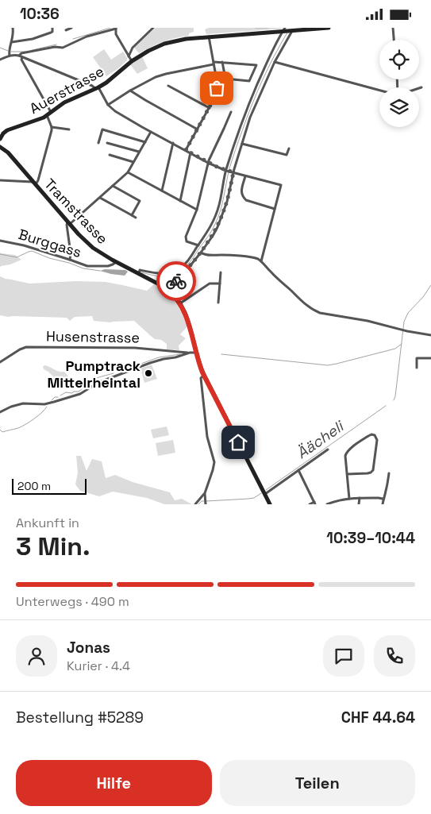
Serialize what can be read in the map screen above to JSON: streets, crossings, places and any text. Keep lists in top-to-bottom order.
{
  "streets": {
    "main road": ["Auerstrasse", "Tramstrasse"],
    "street": ["Burggass", "Husenstrasse"]
  },
  "crossings": [
    ["Tramstrasse", "Burggass"]
  ],
  "water": ["Äächeli"],
  "places": ["Pumptrack Mittelrheintal"],
  "scale_bar": "200 m",
  "page": {
    "status": "10:36",
    "scale": "200 m",
    "heading": ["3 Min.", "Ankunft in", "10:39–10:44"],
    "panel": [
      "Jonas",
      "Kurier · 4.4",
      "Bestellung #5289",
      "CHF 44.64"
    ],
    "bar": "Unterwegs · 490 m",
    "buttons": ["Hilfe", "Teilen"]
  }
}
